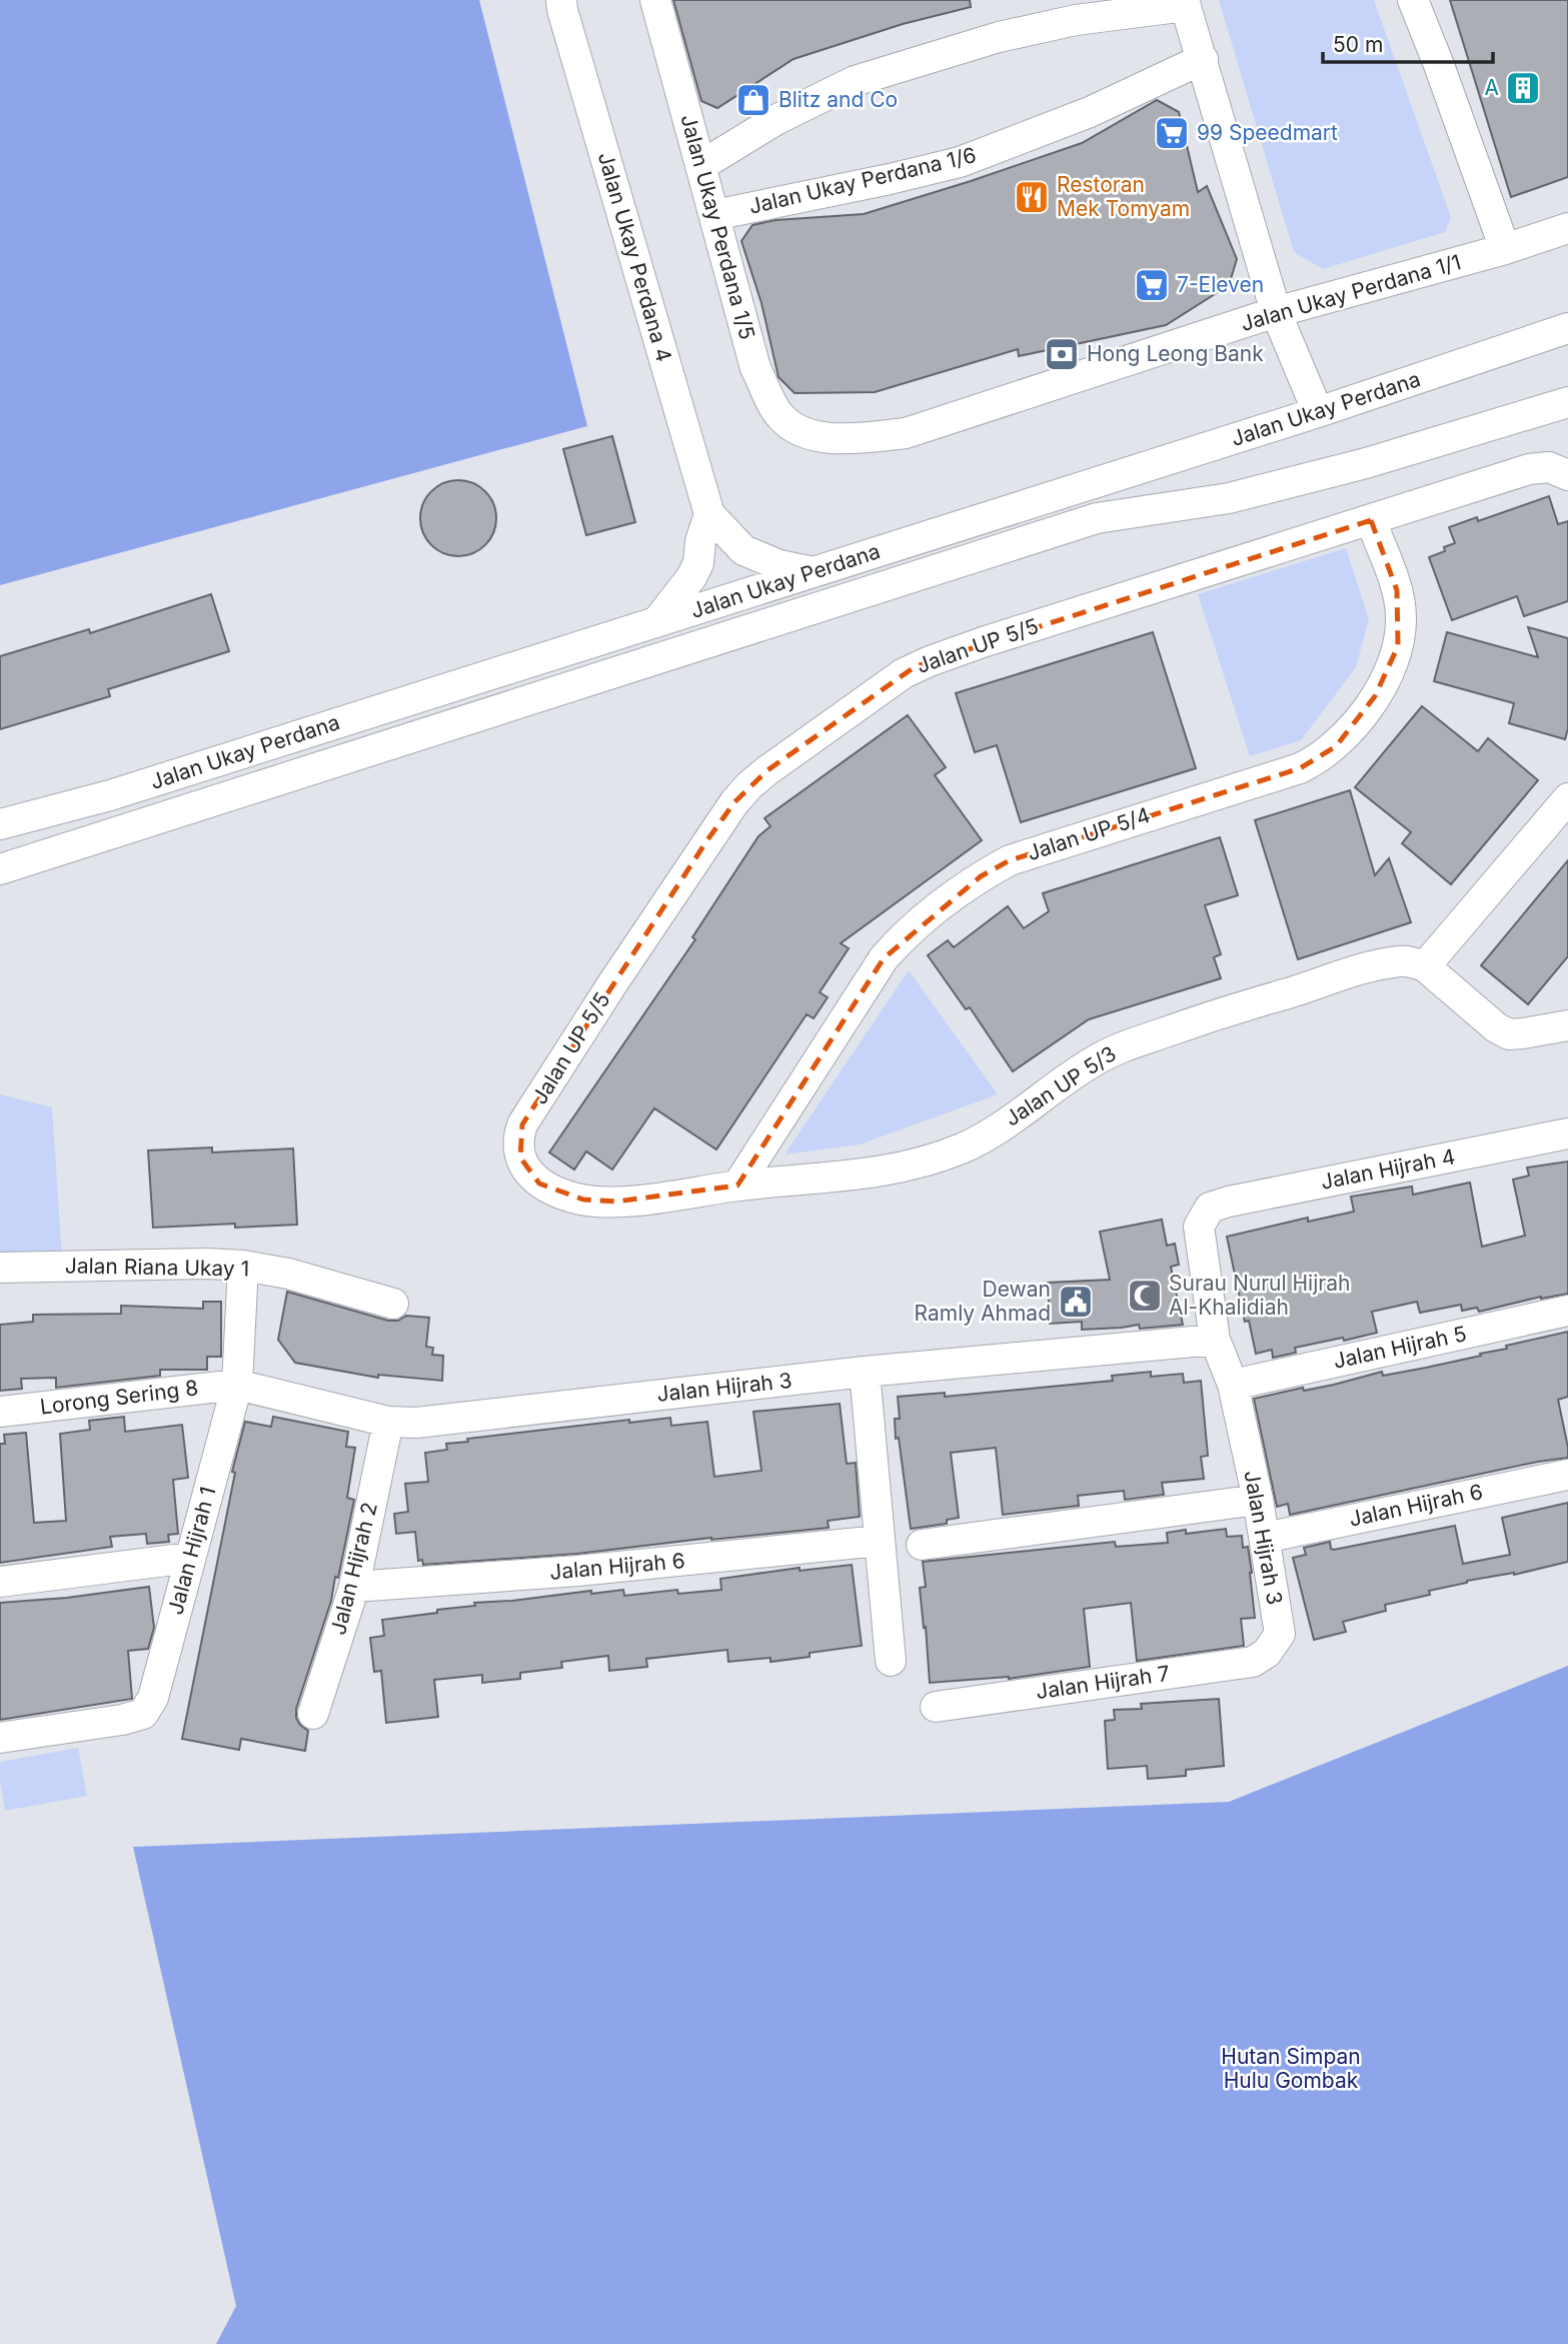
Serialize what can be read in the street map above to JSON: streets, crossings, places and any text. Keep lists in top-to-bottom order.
{
  "streets": {
    "street": [
      "Jalan Ukay Perdana 1/6",
      "Jalan Ukay Perdana 1/5",
      "Jalan Ukay Perdana 4",
      "Jalan Ukay Perdana 1/1",
      "Jalan Ukay Perdana",
      "Jalan UP 5/5",
      "Jalan UP 5/4",
      "Jalan UP 5/3",
      "Jalan Hijrah 4",
      "Jalan Riana Ukay 1",
      "Jalan Hijrah 5",
      "Jalan Hijrah 3",
      "Lorong Sering 8",
      "Jalan Hijrah 6",
      "Jalan Hijrah 1",
      "Jalan Hijrah 2",
      "Jalan Hijrah 7"
    ]
  },
  "crossings": [
    ["Jalan Ukay Perdana 1/6", "Jalan Ukay Perdana 1/5"],
    ["Jalan Ukay Perdana 1/5", "Jalan Ukay Perdana 1/1"],
    ["Jalan Ukay Perdana 4", "Jalan Ukay Perdana"],
    ["Jalan UP 5/5", "Jalan UP 5/4"],
    ["Jalan UP 5/5", "Jalan UP 5/3"],
    ["Jalan UP 5/4", "Jalan UP 5/3"],
    ["Jalan Hijrah 4", "Jalan Hijrah 3"],
    ["Jalan Riana Ukay 1", "Jalan Hijrah 1"],
    ["Jalan Hijrah 5", "Jalan Hijrah 3"],
    ["Jalan Hijrah 3", "Lorong Sering 8"],
    ["Jalan Hijrah 3", "Jalan Hijrah 6"],
    ["Jalan Hijrah 3", "Jalan Hijrah 1"],
    ["Jalan Hijrah 3", "Jalan Hijrah 2"],
    ["Jalan Hijrah 3", "Jalan Hijrah 7"],
    ["Lorong Sering 8", "Jalan Hijrah 1"],
    ["Jalan Hijrah 6", "Jalan Hijrah 2"]
  ],
  "parks": ["Hutan Simpan Hulu Gombak"],
  "places": {
    "building": ["A"],
    "shop": ["Blitz and Co"],
    "supermarket": ["99 Speedmart", "7-Eleven"],
    "restaurant": ["Restoran Mek Tomyam"],
    "bank": ["Hong Leong Bank"],
    "mosque": ["Surau Nurul Hijrah Al-Khalidiah"],
    "public building": ["Dewan Ramly Ahmad"]
  },
  "scale_bar": "50 m"
}
